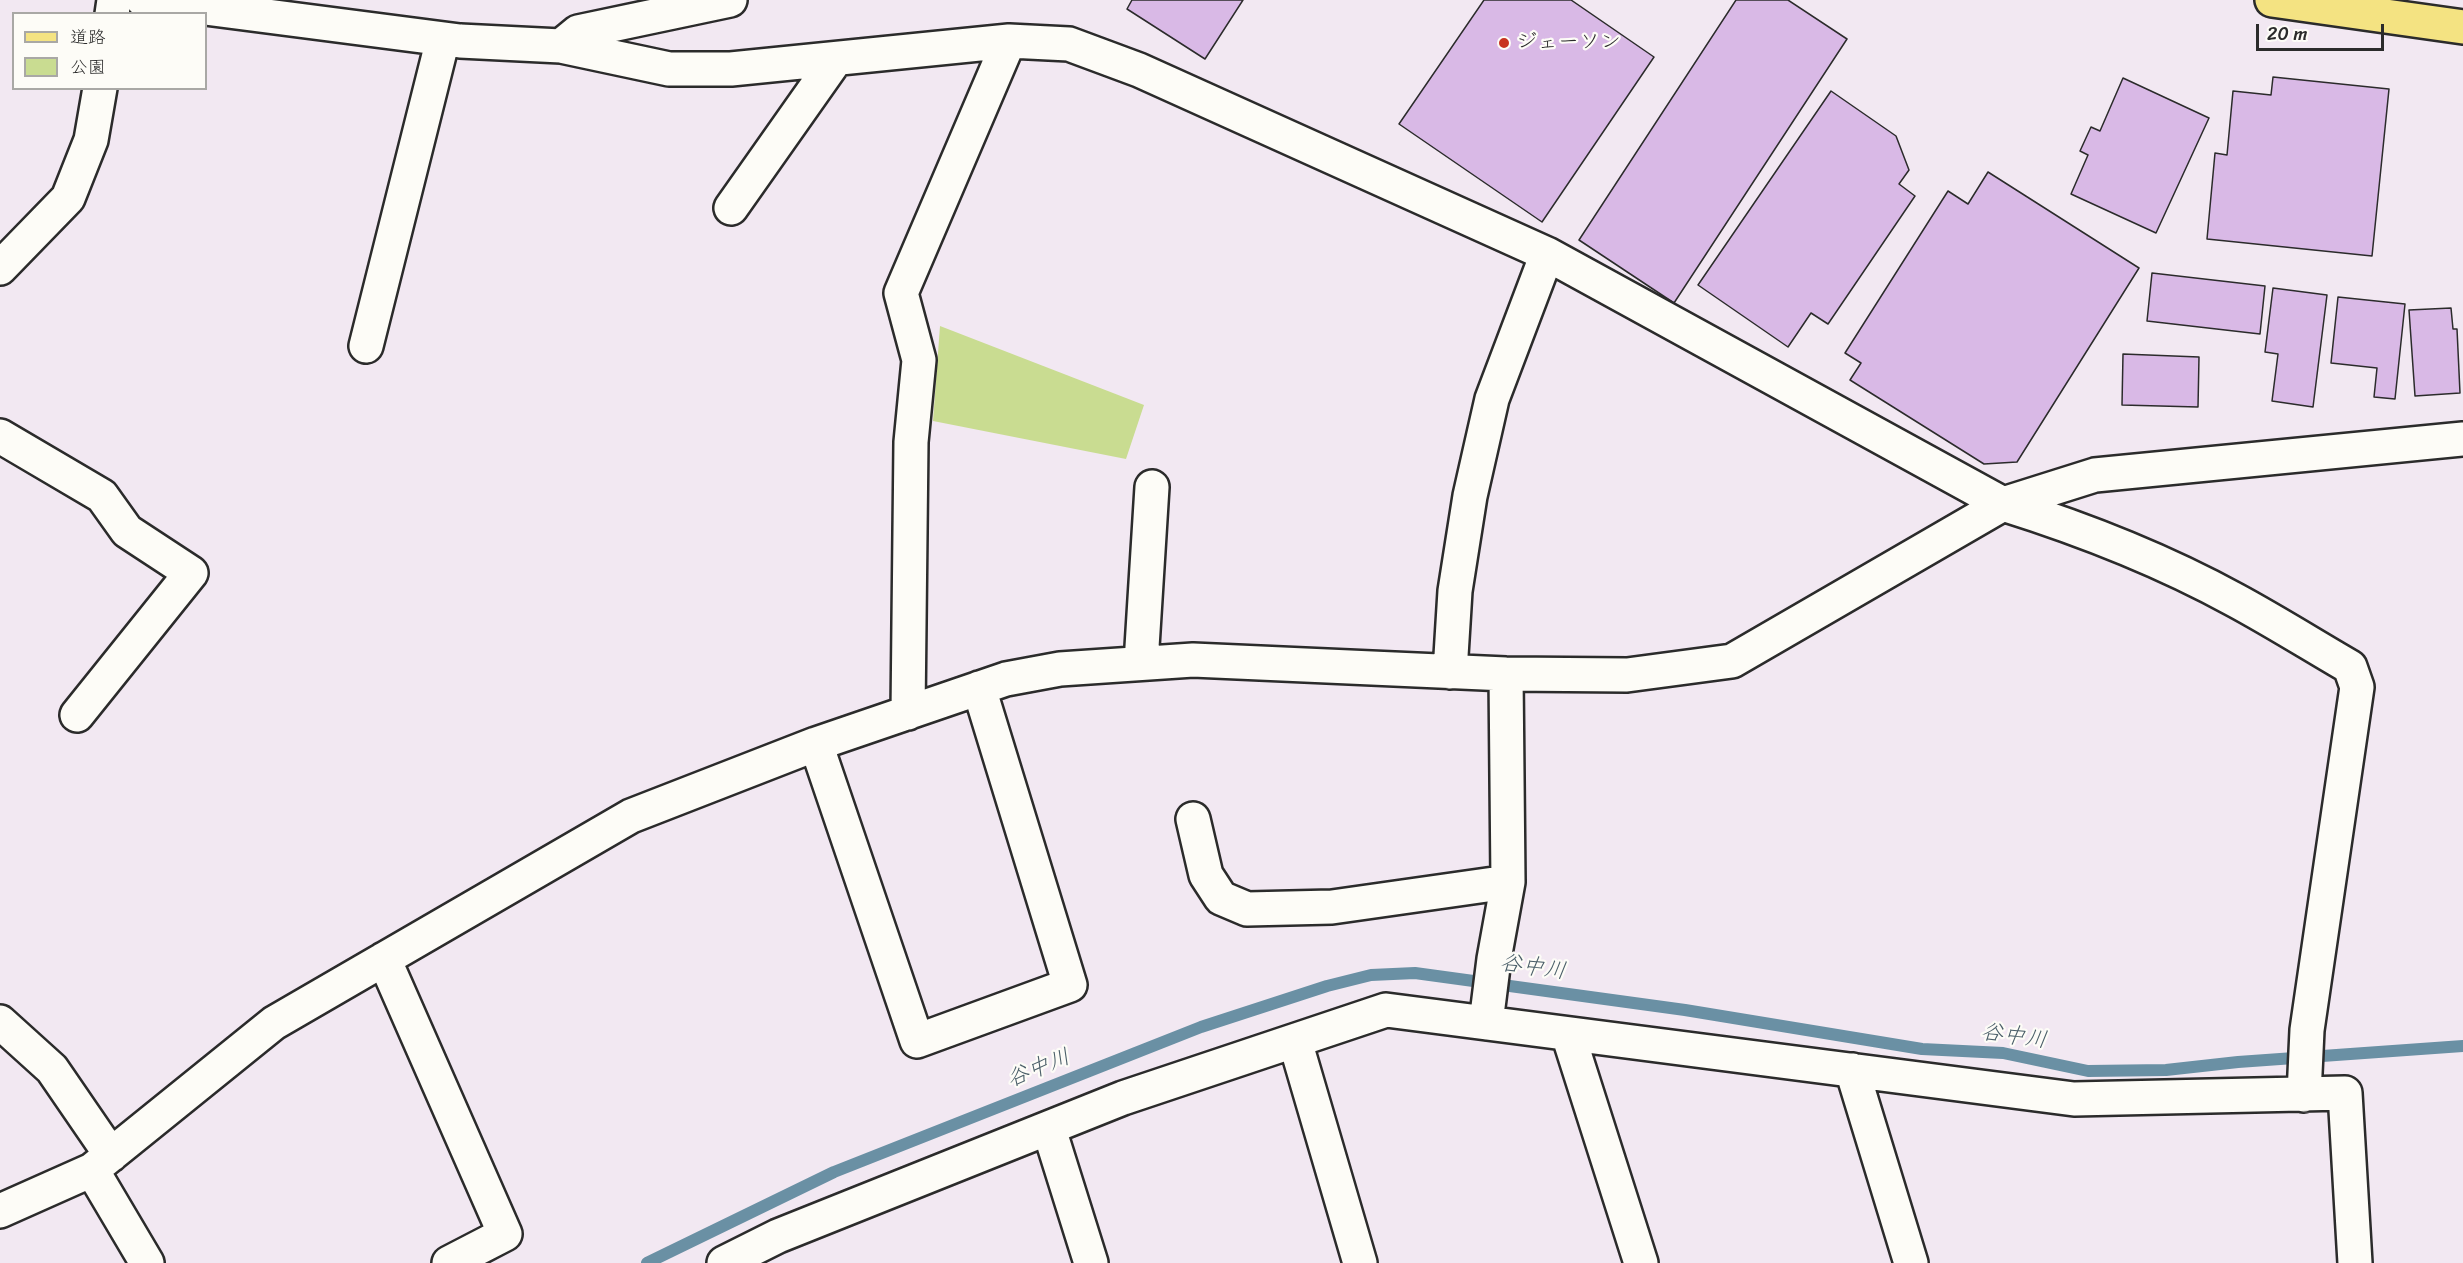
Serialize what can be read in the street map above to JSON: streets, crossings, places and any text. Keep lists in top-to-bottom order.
{
  "water": ["谷中川"],
  "places": ["ジェーソン"],
  "legend": ["道路", "公園"],
  "scale_bar": "20 m"
}
